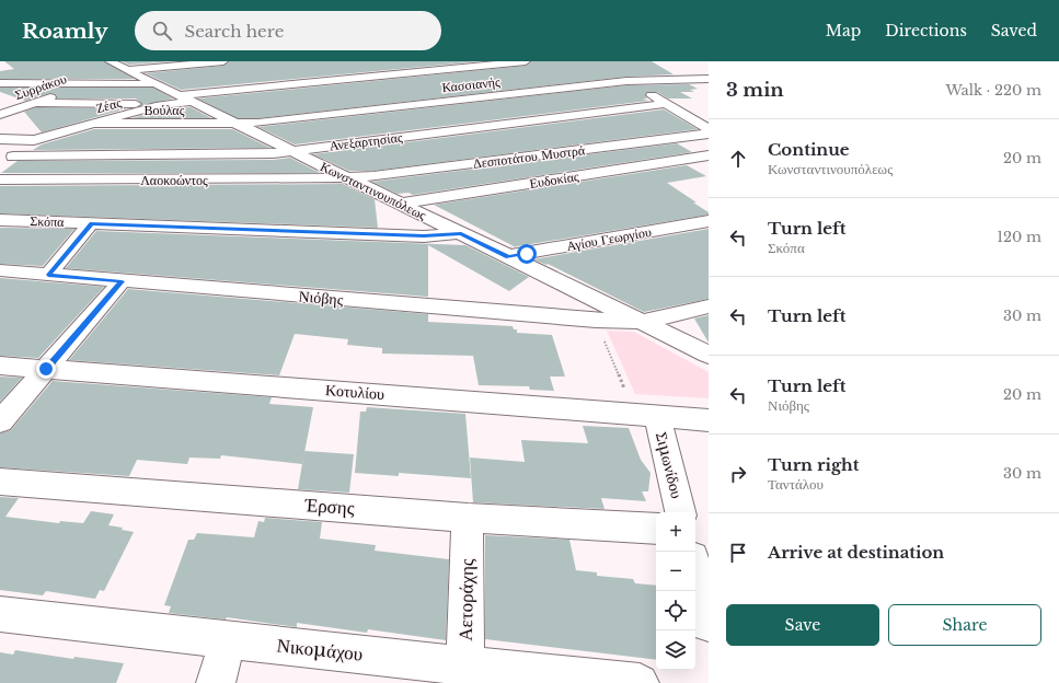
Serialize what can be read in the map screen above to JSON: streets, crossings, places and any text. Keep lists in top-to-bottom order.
{
  "streets": {
    "street": [
      "Κασσιανής",
      "Συρράκου",
      "Ζέας",
      "Βούλας",
      "Ανεξαρτησίας",
      "Δεσποτάτου Μυστρά",
      "Λαοκοώντος",
      "Ευδοκίας",
      "Κωνσταντινουπόλεως",
      "Σκόπα",
      "Αγίου Γεωργίου",
      "Νιόβης",
      "Κοτυλίου",
      "Σιμωνίδου",
      "Έρσης",
      "Αετοράχης",
      "Νικομάχου"
    ]
  },
  "crossings": [
    ["Κασσιανής", "Βούλας"],
    ["Κασσιανής", "Κωνσταντινουπόλεως"],
    ["Ζέας", "Βούλας"],
    ["Ζέας", "Κωνσταντινουπόλεως"],
    ["Βούλας", "Κωνσταντινουπόλεως"],
    ["Ανεξαρτησίας", "Κωνσταντινουπόλεως"],
    ["Δεσποτάτου Μυστρά", "Λαοκοώντος"],
    ["Δεσποτάτου Μυστρά", "Κωνσταντινουπόλεως"],
    ["Λαοκοώντος", "Κωνσταντινουπόλεως"],
    ["Ευδοκίας", "Κωνσταντινουπόλεως"],
    ["Κωνσταντινουπόλεως", "Σκόπα"],
    ["Κωνσταντινουπόλεως", "Αγίου Γεωργίου"],
    ["Κωνσταντινουπόλεως", "Νιόβης"],
    ["Κοτυλίου", "Σιμωνίδου"],
    ["Έρσης", "Αετοράχης"],
    ["Αετοράχης", "Νικομάχου"]
  ],
  "page": {
    "header": "Roamly",
    "search": "Search here",
    "nav": ["Map", "Directions", "Saved"],
    "heading": ["3 min", "Walk · 220 m"],
    "list": [
      ["Continue", "Κωνσταντινουπόλεως", "20 m"],
      ["Turn left", "Σκόπα", "120 m"],
      ["Turn left", "30 m"],
      ["Turn left", "Νιόβης", "20 m"],
      ["Turn right", "Ταντάλου", "30 m"],
      "Arrive at destination"
    ],
    "map_buttons": ["+", "−"],
    "buttons": ["Save", "Share"]
  }
}
